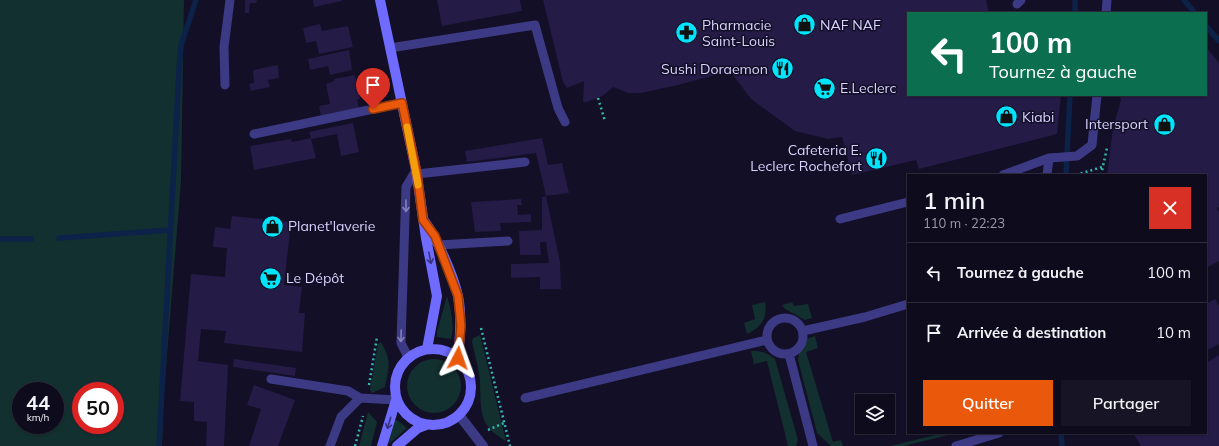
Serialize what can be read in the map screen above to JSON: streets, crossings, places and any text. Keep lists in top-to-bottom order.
{
  "places": {
    "shop": [
      "NAF NAF",
      "Kiabi",
      "Intersport",
      "Planet'laverie"
    ],
    "pharmacy": ["Pharmacie Saint-Louis"],
    "restaurant": ["Sushi Doraemon", "Cafeteria E. Leclerc Rochefort"],
    "supermarket": ["E.Leclerc", "Le Dépôt"]
  },
  "page": {
    "turn": ["100 m", "Tournez à gauche"],
    "heading": ["1 min", "110 m · 22:23"],
    "list": [
      {
        "name": "Tournez à gauche",
        "value": "100 m"
      },
      {
        "name": "Arrivée à destination",
        "value": "10 m"
      }
    ],
    "buttons": ["Quitter", "Partager"],
    "speed": "44 km/h",
    "limit": "50"
  }
}
